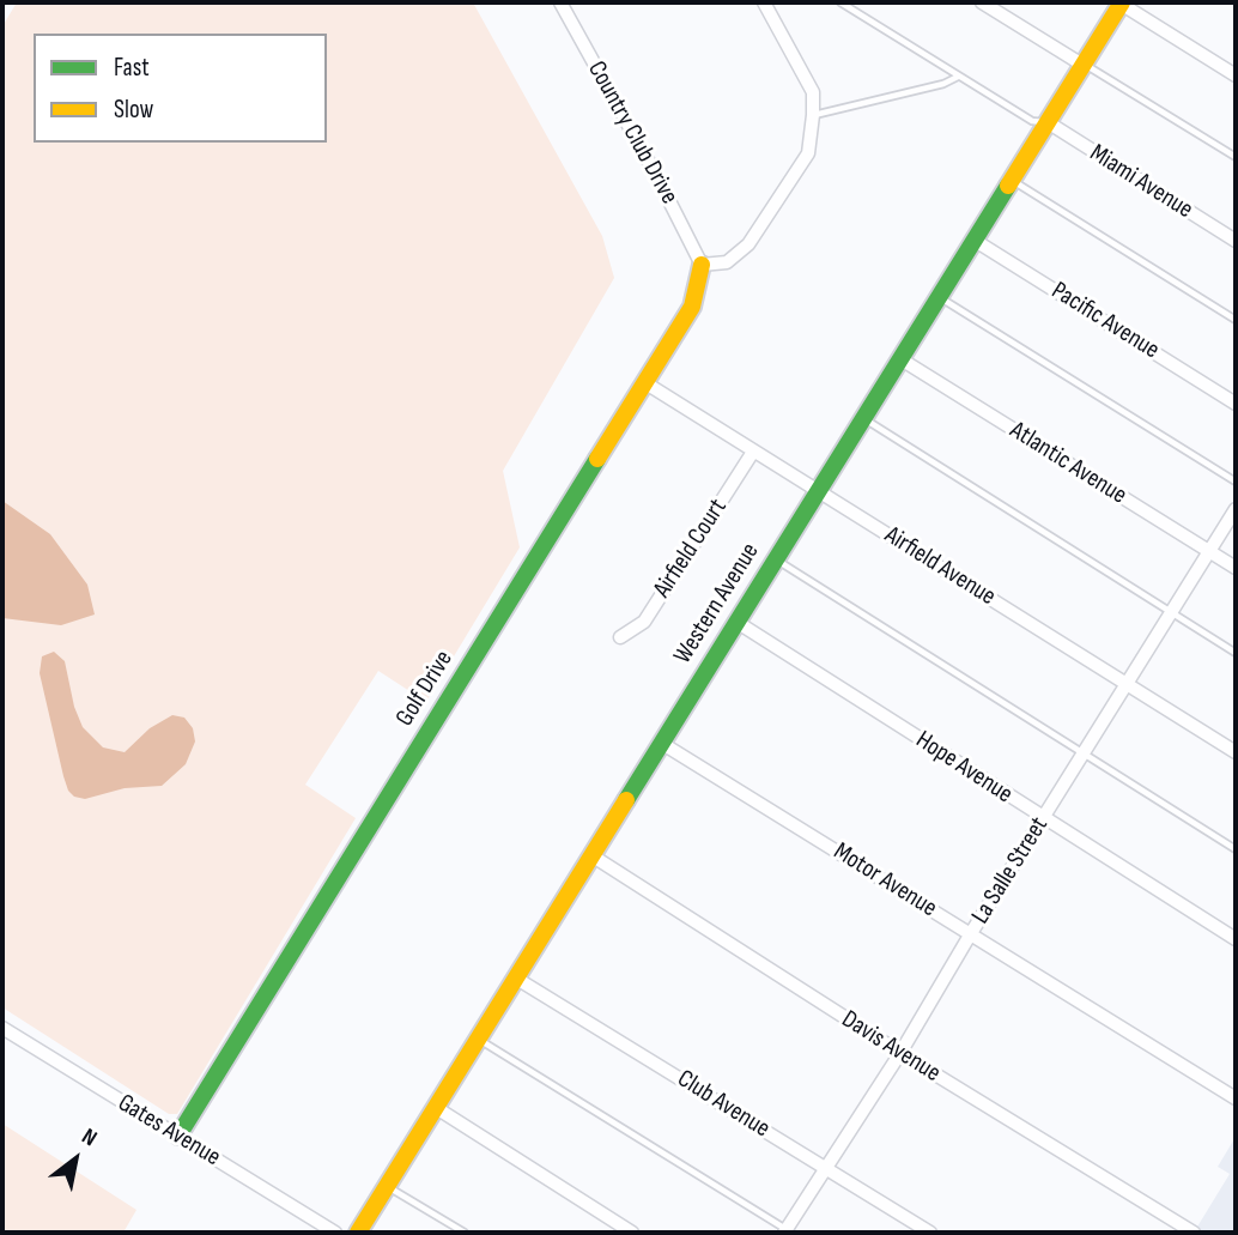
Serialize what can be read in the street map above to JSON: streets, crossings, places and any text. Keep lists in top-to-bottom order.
{
  "streets": {
    "street": [
      "Country Club Drive",
      "Miami Avenue",
      "Pacific Avenue",
      "Atlantic Avenue",
      "Airfield Court",
      "Airfield Avenue",
      "Western Avenue",
      "Golf Drive",
      "Hope Avenue",
      "La Salle Street",
      "Motor Avenue",
      "Davis Avenue",
      "Club Avenue",
      "Gates Avenue"
    ]
  },
  "crossings": [
    ["Country Club Drive", "Golf Drive"],
    ["Miami Avenue", "Western Avenue"],
    ["Pacific Avenue", "Western Avenue"],
    ["Atlantic Avenue", "Western Avenue"],
    ["Atlantic Avenue", "La Salle Street"],
    ["Airfield Court", "Airfield Avenue"],
    ["Airfield Avenue", "Western Avenue"],
    ["Airfield Avenue", "Golf Drive"],
    ["Airfield Avenue", "La Salle Street"],
    ["Western Avenue", "Hope Avenue"],
    ["Western Avenue", "Motor Avenue"],
    ["Western Avenue", "Davis Avenue"],
    ["Western Avenue", "Club Avenue"],
    ["Golf Drive", "Gates Avenue"],
    ["Hope Avenue", "La Salle Street"],
    ["La Salle Street", "Motor Avenue"],
    ["La Salle Street", "Davis Avenue"],
    ["La Salle Street", "Club Avenue"]
  ],
  "legend": ["Fast", "Slow"],
  "north": "top right"
}
